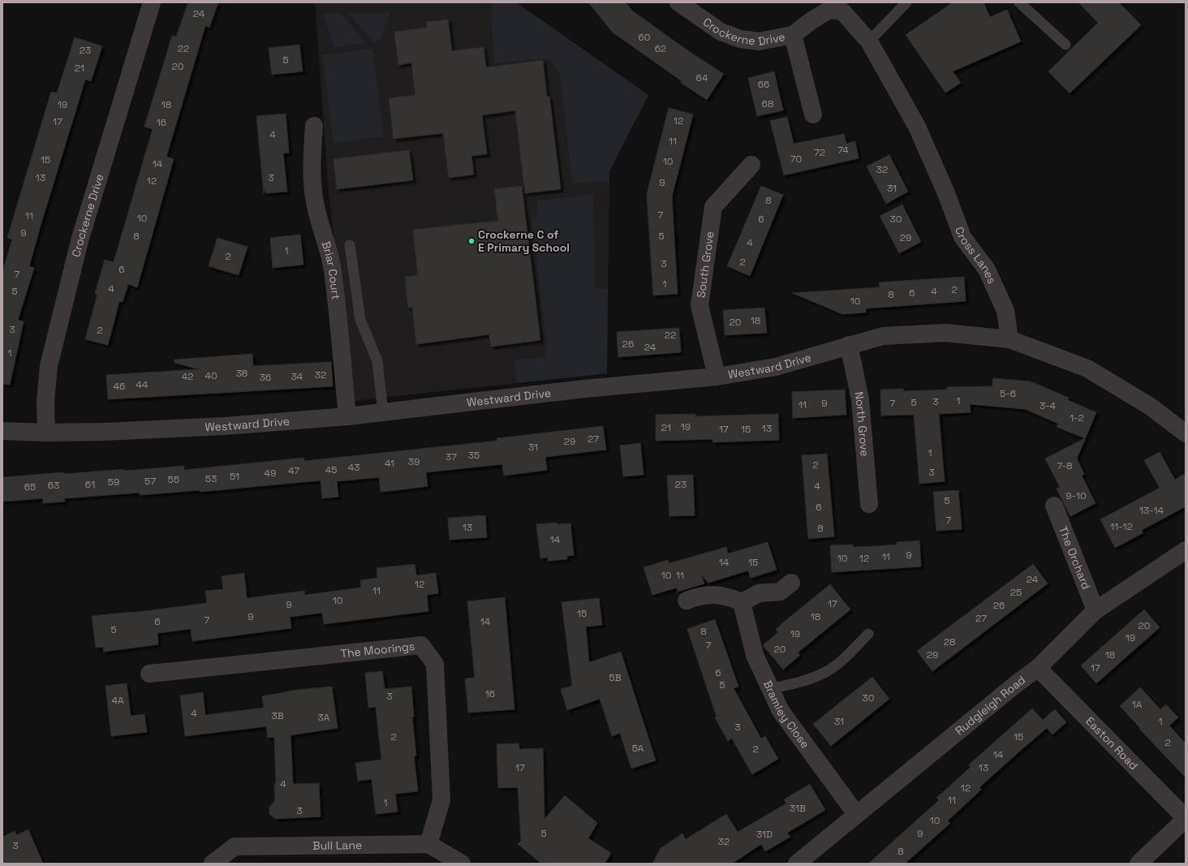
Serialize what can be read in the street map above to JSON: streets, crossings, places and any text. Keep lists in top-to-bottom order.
{
  "streets": {
    "street": [
      "Crockerne Drive",
      "Cross Lanes",
      "South Grove",
      "Briar Court",
      "Westward Drive",
      "North Grove",
      "The Orchard",
      "The Moorings",
      "Rudgleigh Road",
      "Bramley Close",
      "Easton Road",
      "Bull Lane"
    ]
  },
  "crossings": [
    ["Crockerne Drive", "Cross Lanes"],
    ["Crockerne Drive", "Westward Drive"],
    ["Cross Lanes", "Westward Drive"],
    ["South Grove", "Westward Drive"],
    ["Briar Court", "Westward Drive"],
    ["Westward Drive", "North Grove"],
    ["The Orchard", "Rudgleigh Road"],
    ["The Moorings", "Bull Lane"],
    ["Rudgleigh Road", "Bramley Close"],
    ["Rudgleigh Road", "Easton Road"]
  ],
  "places": ["Crockerne C of E Primary School"],
  "house_numbers": [
    "24",
    "60",
    "22",
    "62",
    "23",
    "5",
    "20",
    "21",
    "64",
    "66",
    "68",
    "19",
    "18",
    "12",
    "17",
    "16",
    "4",
    "11",
    "74",
    "72",
    "70",
    "15",
    "10",
    "14",
    "32",
    "13",
    "3",
    "12",
    "9",
    "31",
    "8",
    "7",
    "11",
    "10",
    "6",
    "30",
    "9",
    "8",
    "5",
    "29",
    "4",
    "1",
    "2",
    "2",
    "3",
    "6",
    "7",
    "1",
    "4",
    "2",
    "5",
    "4",
    "6",
    "8",
    "10",
    "18",
    "20",
    "3",
    "2",
    "22",
    "26",
    "24",
    "1",
    "38",
    "32",
    "40",
    "42",
    "34",
    "36",
    "44",
    "46",
    "5-6",
    "1",
    "3",
    "5",
    "9",
    "7",
    "11",
    "3-4",
    "1-2",
    "19",
    "21",
    "13",
    "17",
    "15",
    "27",
    "29",
    "31",
    "1",
    "35",
    "37",
    "39",
    "41",
    "2",
    "7-8",
    "43",
    "45",
    "47",
    "3",
    "49",
    "51",
    "53",
    "55",
    "57",
    "59",
    "61",
    "23",
    "63",
    "4",
    "65",
    "9-10",
    "5",
    "6",
    "13-14",
    "7",
    "11-12",
    "13",
    "8",
    "14",
    "9",
    "11",
    "10",
    "12",
    "14",
    "15",
    "10",
    "11",
    "24",
    "12",
    "11",
    "25",
    "10",
    "17",
    "9",
    "26",
    "15",
    "9",
    "18",
    "27",
    "7",
    "6",
    "14",
    "20",
    "5",
    "8",
    "19",
    "19",
    "28",
    "7",
    "20",
    "29",
    "18",
    "17",
    "6",
    "5B",
    "5",
    "16",
    "3",
    "30",
    "4A",
    "1A",
    "4",
    "3B",
    "3A",
    "31",
    "1",
    "3",
    "2",
    "15",
    "2",
    "5A",
    "2",
    "14",
    "17",
    "13",
    "4",
    "12",
    "11",
    "1",
    "31B",
    "3",
    "10",
    "5",
    "9",
    "31D",
    "32",
    "3",
    "8"
  ]
}
